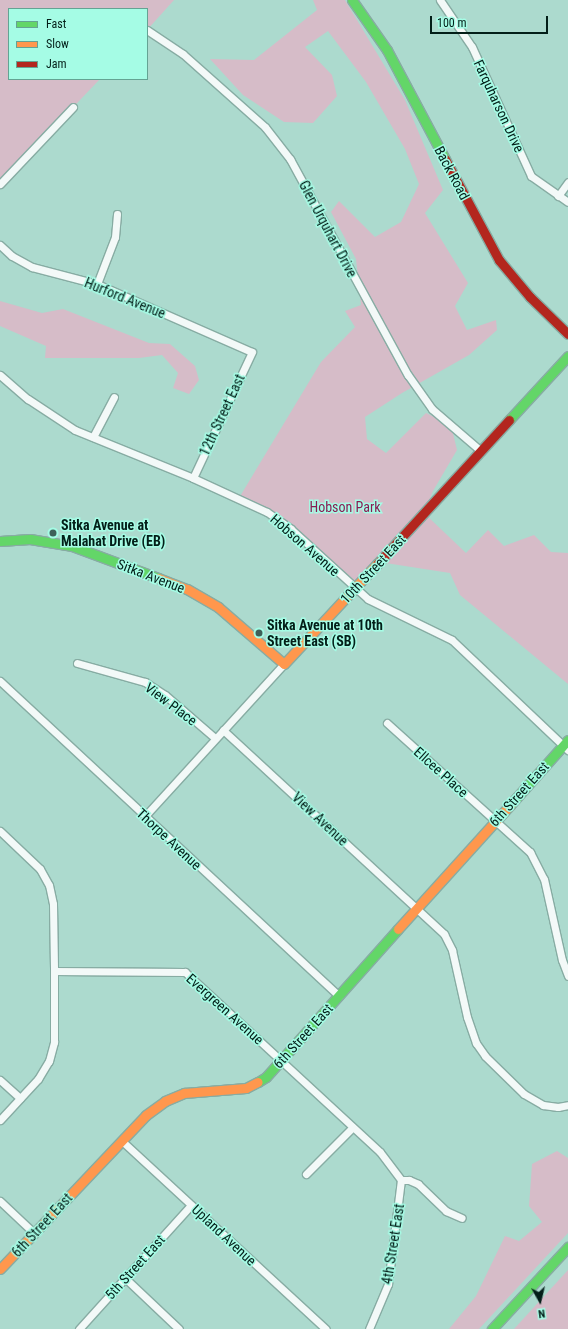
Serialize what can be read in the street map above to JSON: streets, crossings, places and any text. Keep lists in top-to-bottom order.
{
  "streets": {
    "street": [
      "Farquharson Drive",
      "Back Road",
      "Glen Urquhart Drive",
      "Hurford Avenue",
      "12th Street East",
      "Hobson Avenue",
      "10th Street East",
      "Sitka Avenue",
      "View Place",
      "Ellcee Place",
      "6th Street East",
      "View Avenue",
      "Thorpe Avenue",
      "Evergreen Avenue",
      "Upland Avenue",
      "4th Street East",
      "5th Street East"
    ]
  },
  "crossings": [
    ["Glen Urquhart Drive", "10th Street East"],
    ["Hurford Avenue", "12th Street East"],
    ["12th Street East", "Hobson Avenue"],
    ["Hobson Avenue", "10th Street East"],
    ["Hobson Avenue", "6th Street East"],
    ["10th Street East", "Sitka Avenue"],
    ["10th Street East", "View Place"],
    ["10th Street East", "View Avenue"],
    ["10th Street East", "Thorpe Avenue"],
    ["Ellcee Place", "6th Street East"],
    ["6th Street East", "View Avenue"],
    ["6th Street East", "Thorpe Avenue"],
    ["6th Street East", "Evergreen Avenue"],
    ["6th Street East", "Upland Avenue"],
    ["Evergreen Avenue", "4th Street East"],
    ["Upland Avenue", "5th Street East"]
  ],
  "parks": ["Hobson Park"],
  "places": ["Sitka Avenue at Malahat Drive (EB)", "Sitka Avenue at 10th Street East (SB)"],
  "legend": ["Fast", "Slow", "Jam"],
  "scale_bar": "100 m",
  "north": "bottom"
}
